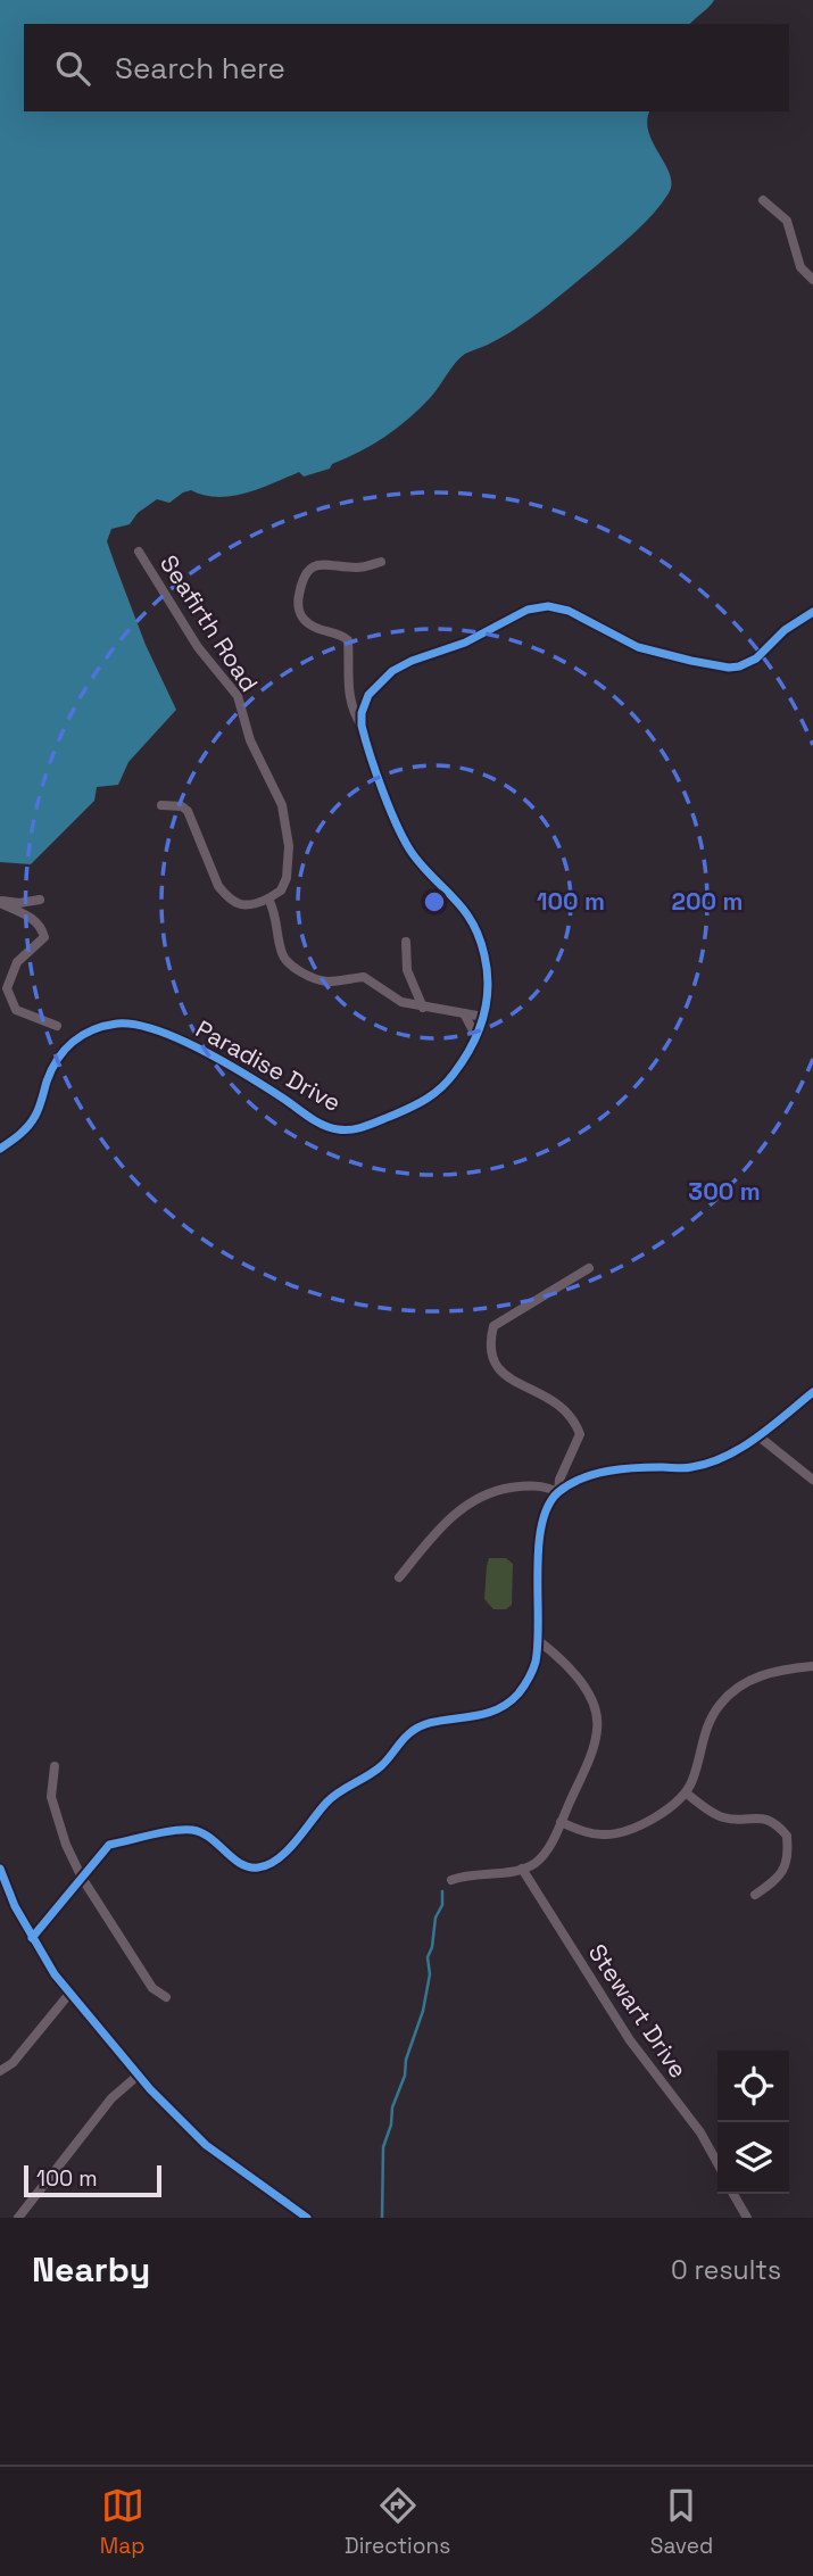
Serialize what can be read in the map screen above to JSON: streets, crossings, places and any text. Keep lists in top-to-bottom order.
{
  "streets": {
    "street": ["Seafirth Road", "Paradise Drive", "Stewart Drive"]
  },
  "scale_bar": "100 m",
  "page": {
    "search": "Search here",
    "scale": "100 m",
    "heading": ["Nearby", "0 results"],
    "nav": ["Map", "Directions", "Saved"]
  },
  "rings": ["100 m", "200 m", "300 m"]
}
